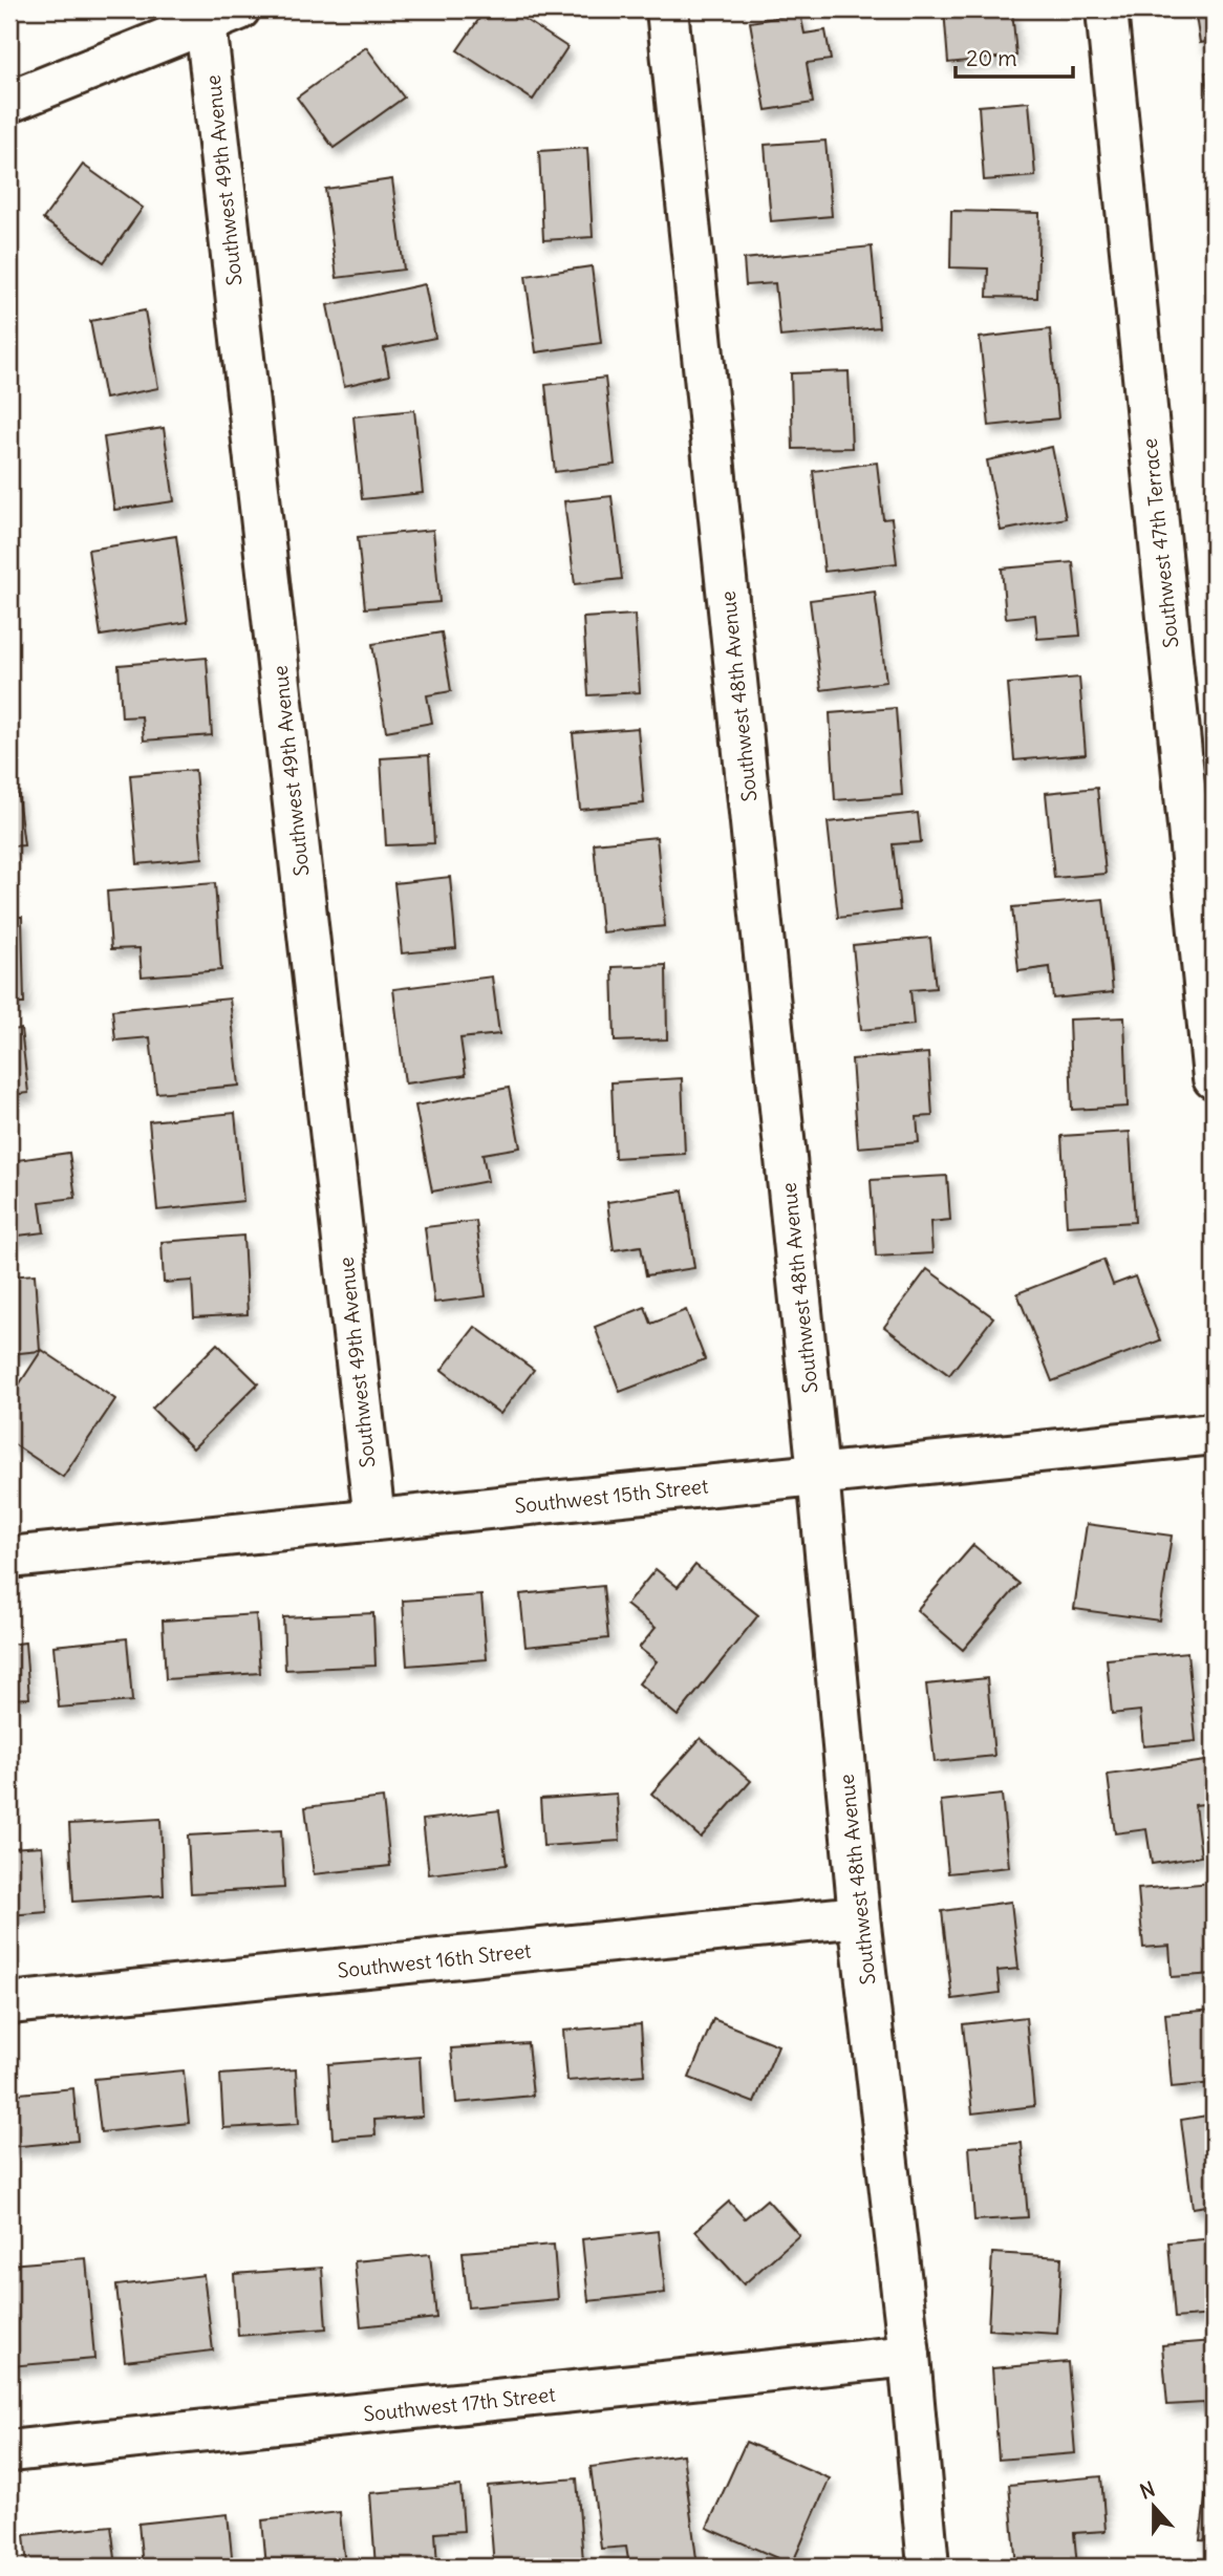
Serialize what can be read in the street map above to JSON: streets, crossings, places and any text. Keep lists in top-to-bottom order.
{
  "streets": {
    "street": [
      "Southwest 49th Avenue",
      "Southwest 47th Terrace",
      "Southwest 48th Avenue",
      "Southwest 15th Street",
      "Southwest 16th Street",
      "Southwest 17th Street"
    ]
  },
  "crossings": [
    ["Southwest 49th Avenue", "Southwest 15th Street"],
    ["Southwest 48th Avenue", "Southwest 15th Street"],
    ["Southwest 48th Avenue", "Southwest 16th Street"],
    ["Southwest 48th Avenue", "Southwest 17th Street"]
  ],
  "scale_bar": "20 m",
  "north": "top"
}
